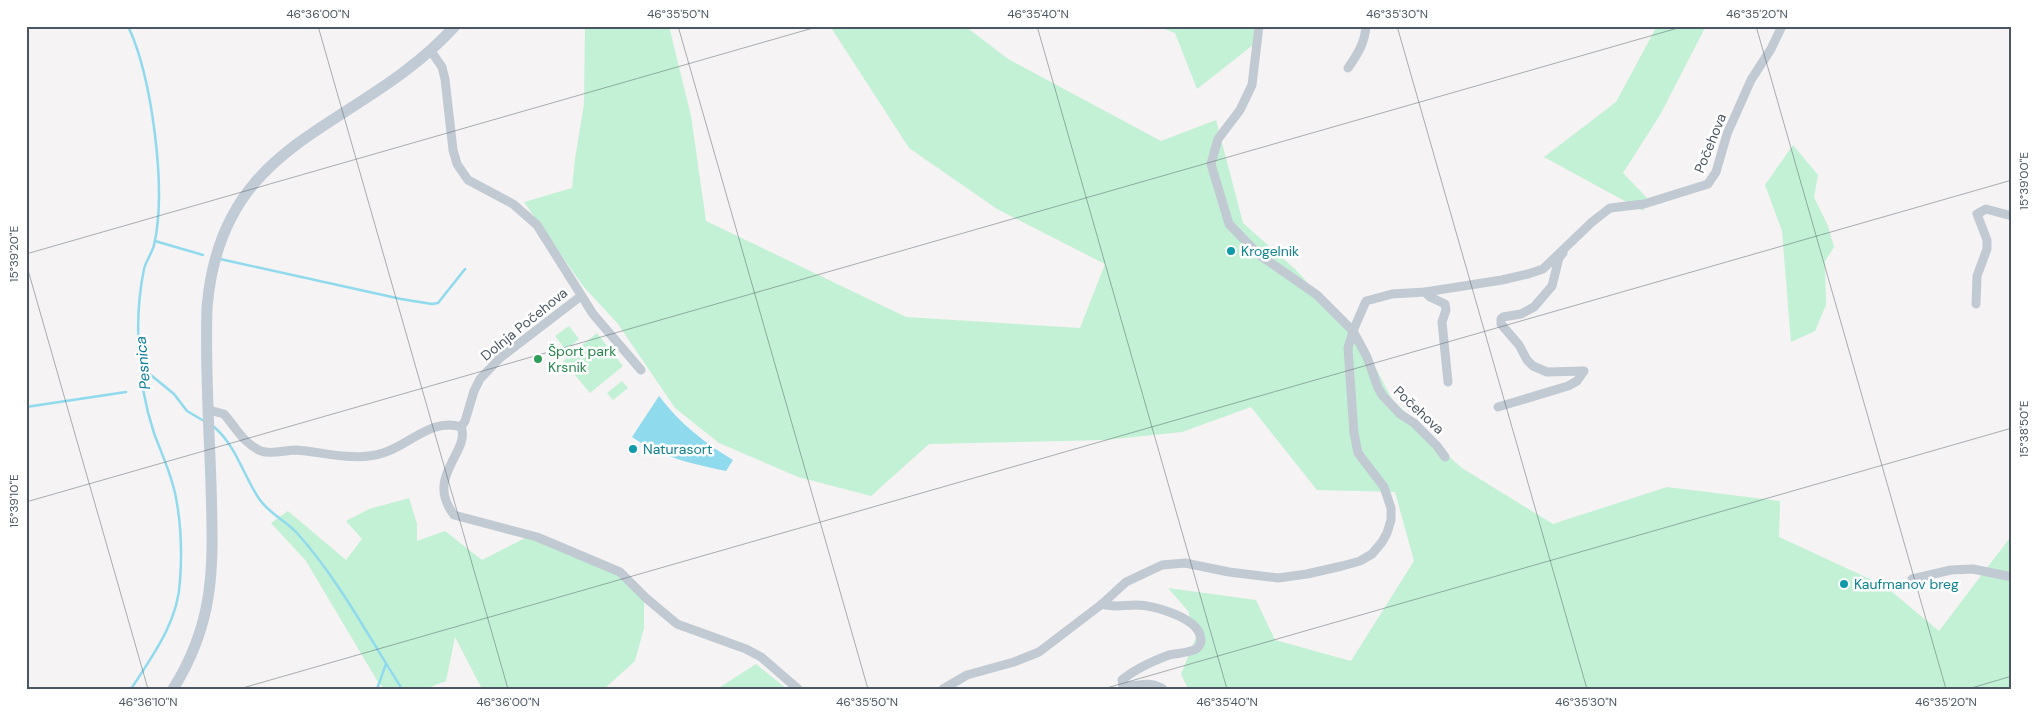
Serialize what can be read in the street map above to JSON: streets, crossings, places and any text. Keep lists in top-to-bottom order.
{
  "streets": {
    "street": ["Počehova", "Dolnja Počehova"]
  },
  "water": ["Pesnica"],
  "places": [
    "Krogelnik",
    "Šport park Krsnik",
    "Naturasort",
    "Kaufmanov breg"
  ],
  "coordinates": [
    "46°36'00\"N",
    "46°35'50\"N",
    "46°35'40\"N",
    "46°35'30\"N",
    "46°35'20\"N",
    "15°39'00\"E",
    "15°39'20\"E",
    "15°38'50\"E",
    "15°39'10\"E",
    "46°36'10\"N"
  ]
}
